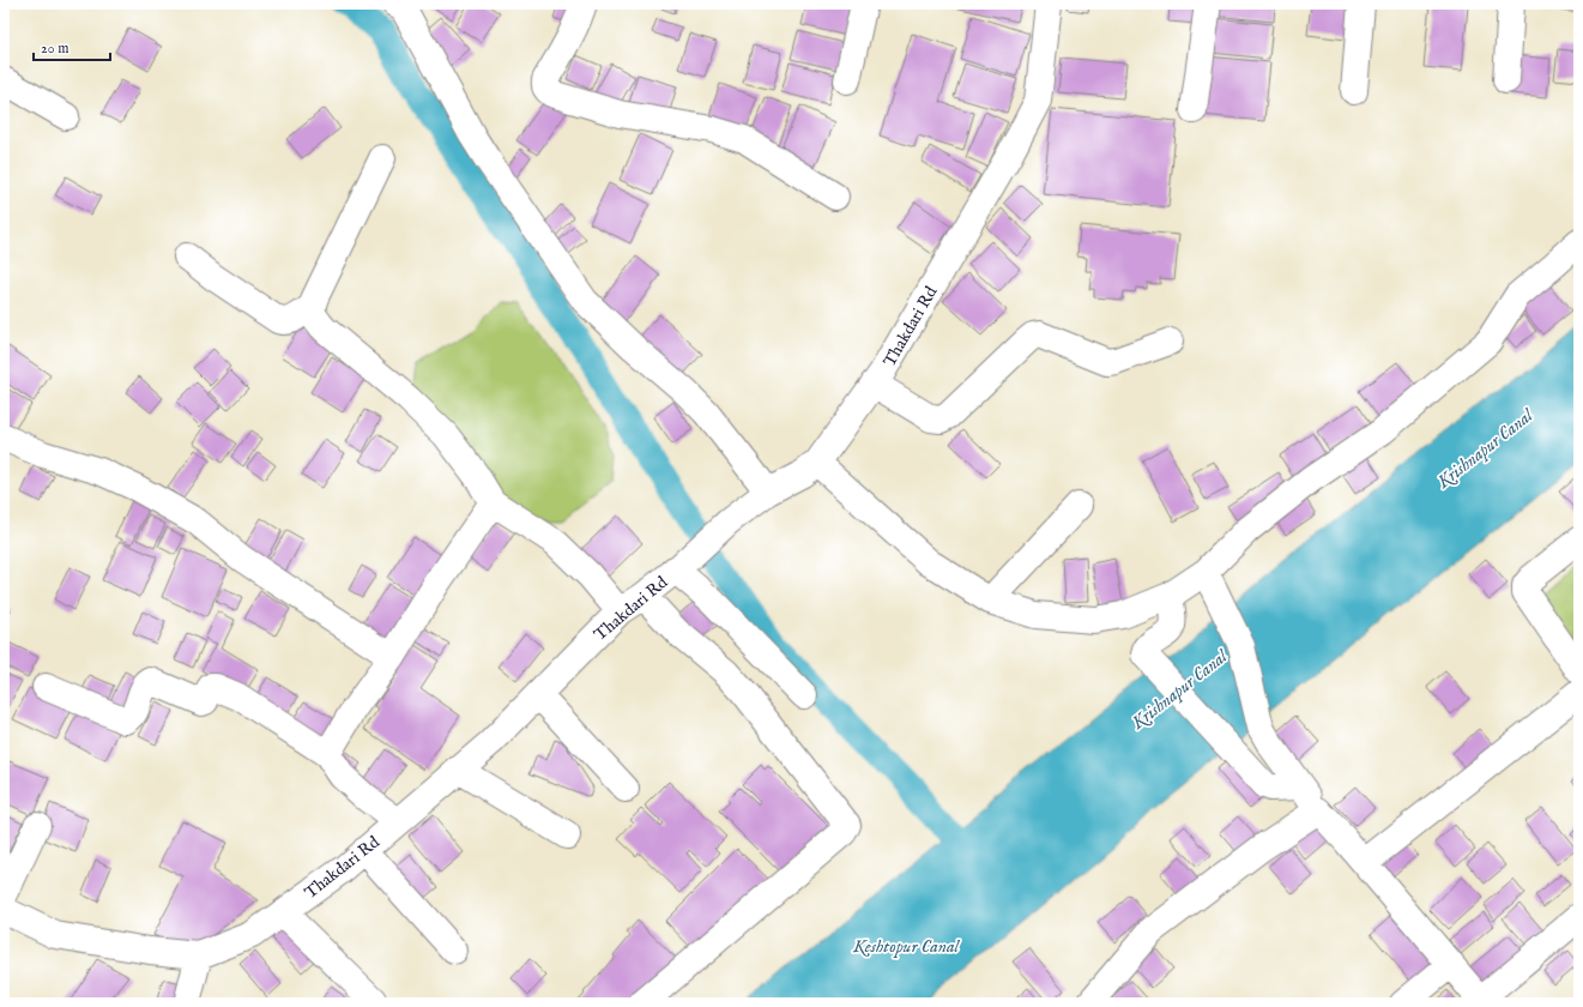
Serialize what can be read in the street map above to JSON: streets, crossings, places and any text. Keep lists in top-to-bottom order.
{
  "streets": {
    "street": ["Thakdari Rd"]
  },
  "water": ["Krishnapur Canal", "Keshtopur Canal"],
  "scale_bar": "20 m"
}
